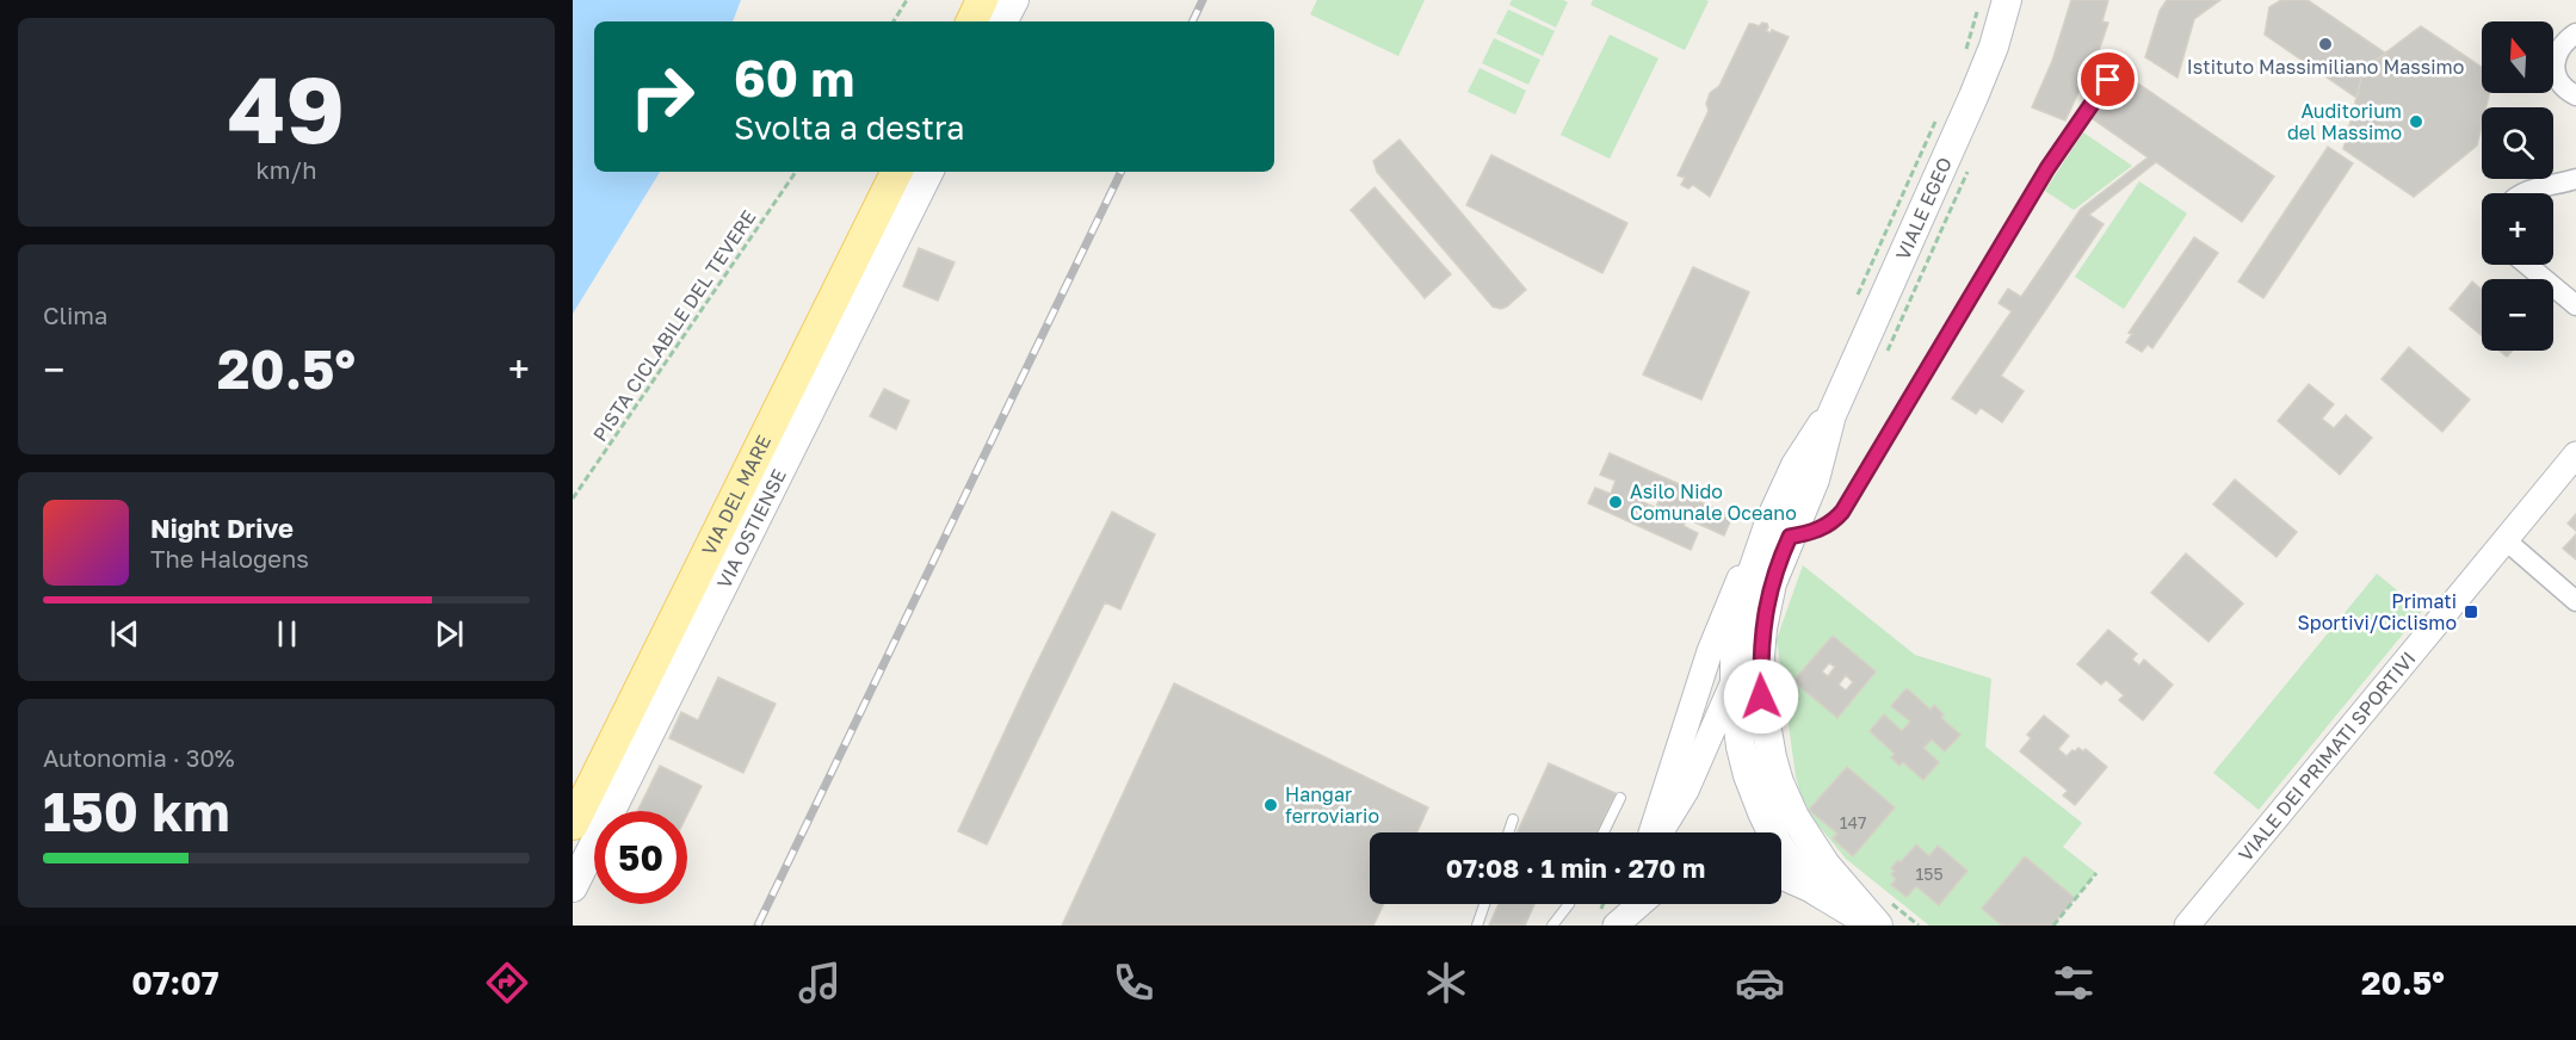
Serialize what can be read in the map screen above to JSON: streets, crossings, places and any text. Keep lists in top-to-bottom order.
{
  "streets": {
    "main road": ["VIALE EGEO", "VIA DEL MARE", "VIA OSTIENSE"],
    "street": ["VIALE DEI PRIMATI SPORTIVI"],
    "path": ["PISTA CICLABILE DEL TEVERE"]
  },
  "places": {
    "other": [
      "Istituto Massimiliano Massimo",
      "Auditorium del Massimo",
      "Asilo Nido Comunale Oceano",
      "Hangar ferroviario"
    ],
    "transit": ["Primati Sportivi/Ciclismo"]
  },
  "house_numbers": ["147", "155"],
  "north": "top",
  "page": {
    "tile": [
      ["49", "km/h"],
      "Clima",
      ["Autonomia · 30%", "150 km"]
    ],
    "map_buttons": ["+", "−"],
    "turn": ["60 m", "Svolta a destra"],
    "heat": ["−", "20.5°", "+"],
    "song": ["Night Drive", "The Halogens"],
    "limit": "50",
    "trip": "07:08 · 1 min · 270 m",
    "tabs": ["07:07", "20.5°"]
  }
}
